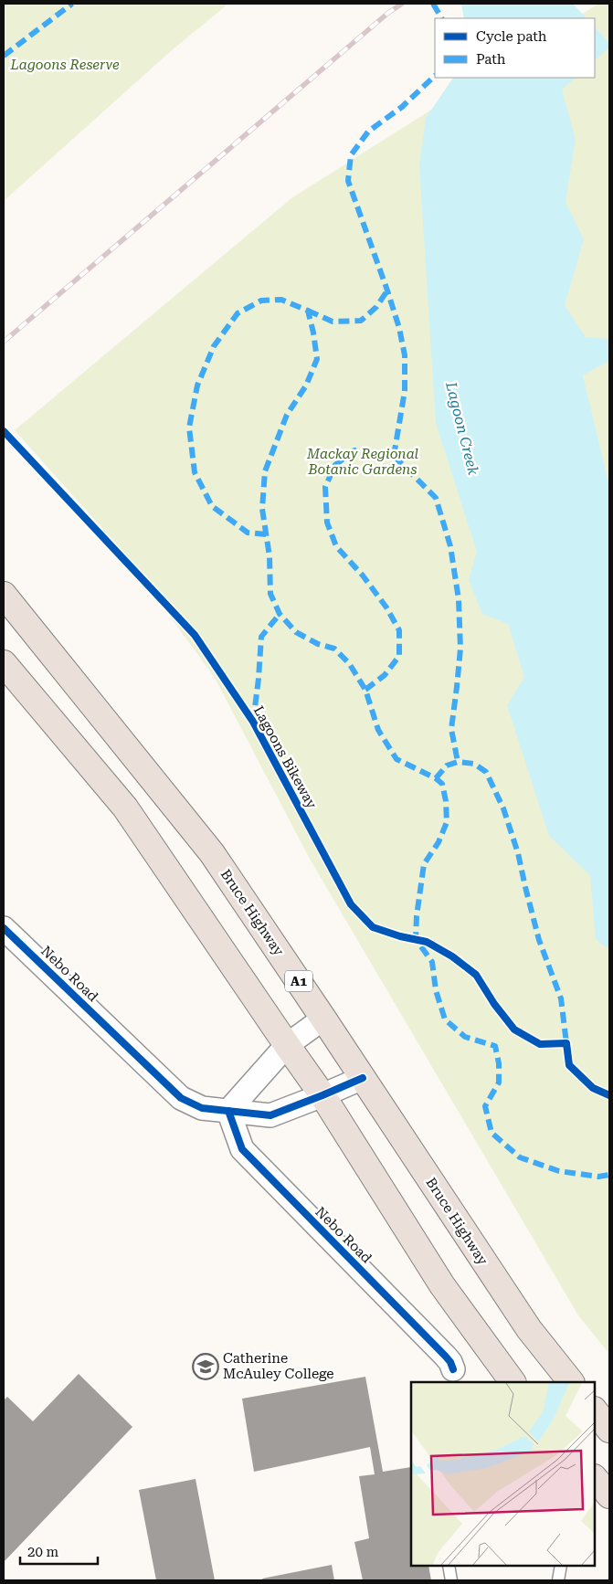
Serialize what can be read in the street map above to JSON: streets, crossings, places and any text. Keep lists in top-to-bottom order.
{
  "streets": {
    "highway": ["Bruce Highway", "A1"],
    "street": ["Nebo Road"],
    "cycle path": ["Lagoons Bikeway"]
  },
  "crossings": [
    ["Bruce Highway", "Nebo Road"]
  ],
  "water": ["Lagoon Creek"],
  "parks": ["Lagoons Reserve", "Mackay Regional Botanic Gardens"],
  "places": {
    "school or university": ["Catherine McAuley College"]
  },
  "legend": ["Cycle path", "Path"],
  "scale_bar": "20 m"
}
